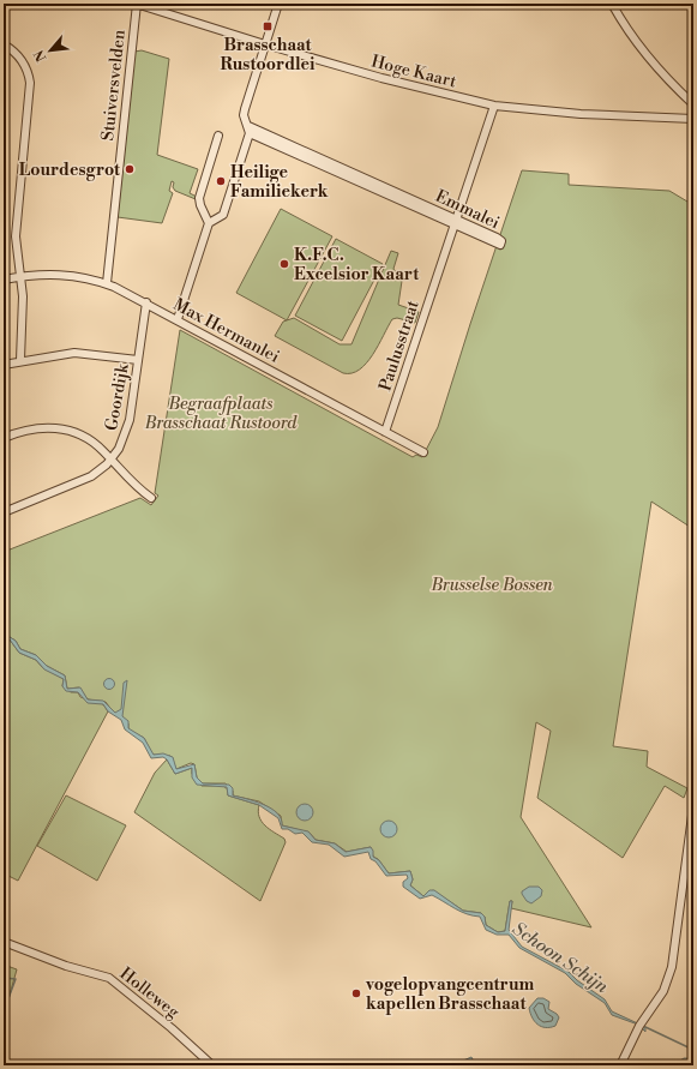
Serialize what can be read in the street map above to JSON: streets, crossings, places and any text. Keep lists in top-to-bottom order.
{
  "streets": {
    "street": [
      "Hoge Kaart",
      "Stuiversvelden",
      "Emmalei",
      "Max Hermanlei",
      "Paulusstraat",
      "Goordijk",
      "Holleweg"
    ]
  },
  "crossings": [
    ["Hoge Kaart", "Stuiversvelden"],
    ["Hoge Kaart", "Paulusstraat"],
    ["Stuiversvelden", "Max Hermanlei"],
    ["Emmalei", "Paulusstraat"],
    ["Max Hermanlei", "Paulusstraat"],
    ["Max Hermanlei", "Goordijk"]
  ],
  "water": ["Schoon Schijn"],
  "parks": ["Begraafplaats Brasschaat Rustoord", "Brusselse Bossen"],
  "places": {
    "transit": ["Brasschaat Rustoordlei"],
    "other": [
      "Lourdesgrot",
      "Heilige Familiekerk",
      "K.F.C. Excelsior Kaart",
      "vogelopvangcentrum kapellen Brasschaat"
    ]
  },
  "north": "bottom left"
}
